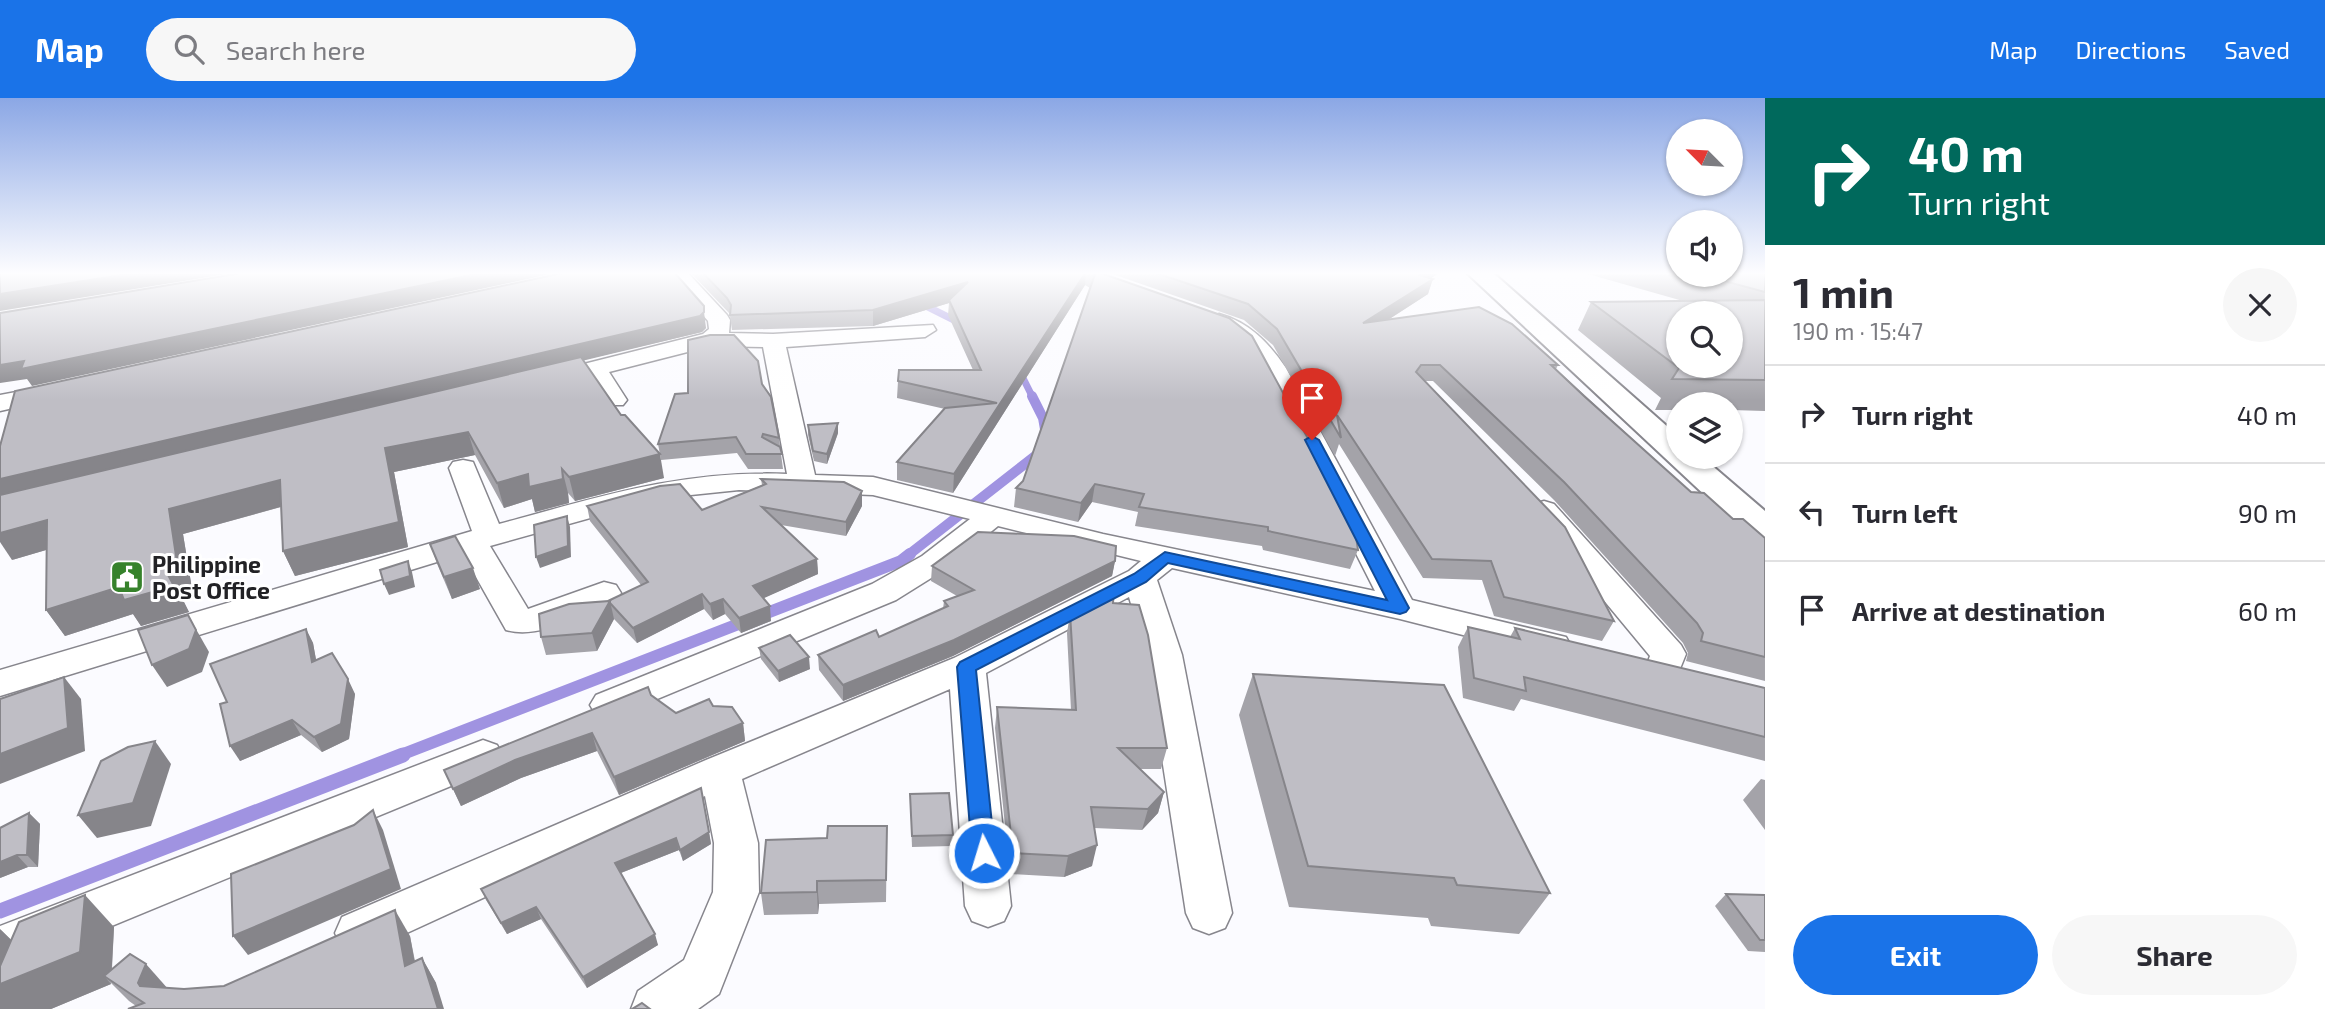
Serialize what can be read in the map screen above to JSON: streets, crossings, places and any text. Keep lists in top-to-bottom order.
{
  "places": {
    "public building": ["Philippine Post Office"]
  },
  "north": "top left",
  "page": {
    "header": "Map",
    "search": "Search here",
    "nav": ["Map", "Directions", "Saved"],
    "turn": ["40 m", "Turn right"],
    "heading": ["1 min", "190 m · 15:47"],
    "list": [
      {
        "name": "Turn right",
        "value": "40 m"
      },
      {
        "name": "Turn left",
        "value": "90 m"
      },
      {
        "name": "Arrive at destination",
        "value": "60 m"
      }
    ],
    "buttons": ["Exit", "Share"]
  }
}
